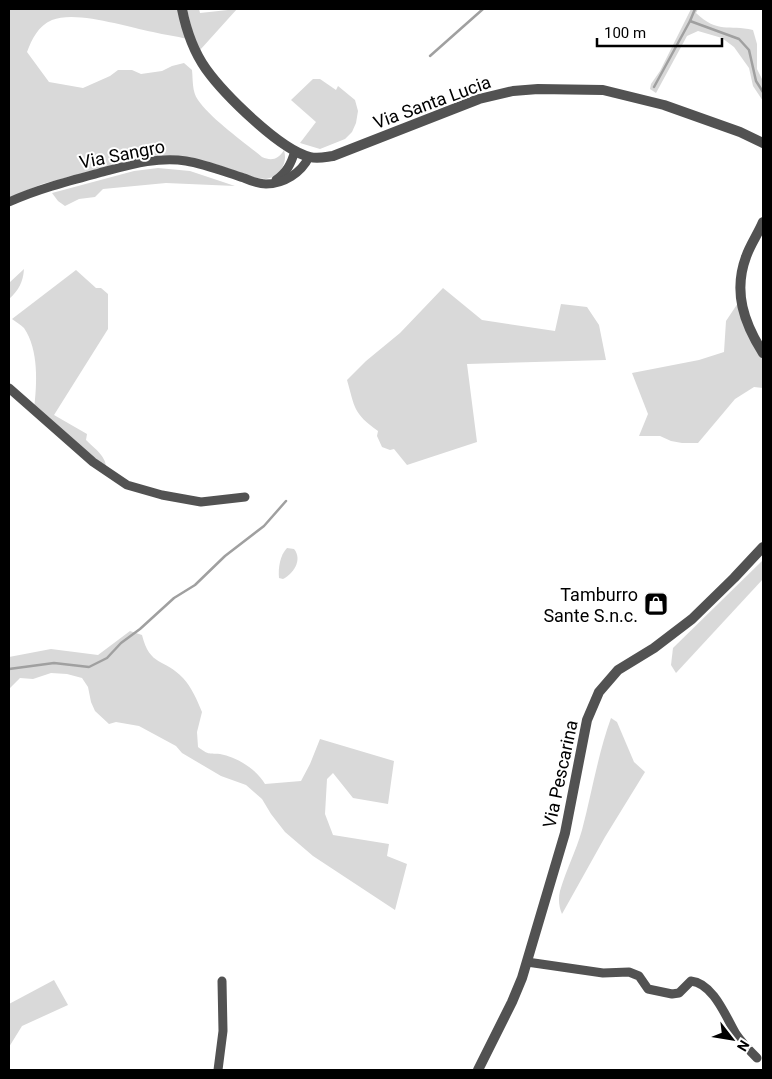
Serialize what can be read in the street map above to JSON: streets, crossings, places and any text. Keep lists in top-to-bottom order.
{
  "streets": {
    "street": ["Via Santa Lucia", "Via Sangro", "Via Pescarina"]
  },
  "crossings": [
    ["Via Santa Lucia", "Via Sangro"]
  ],
  "places": {
    "shop": ["Tamburro Sante S.n.c."]
  },
  "scale_bar": "100 m",
  "north": "bottom right"
}
